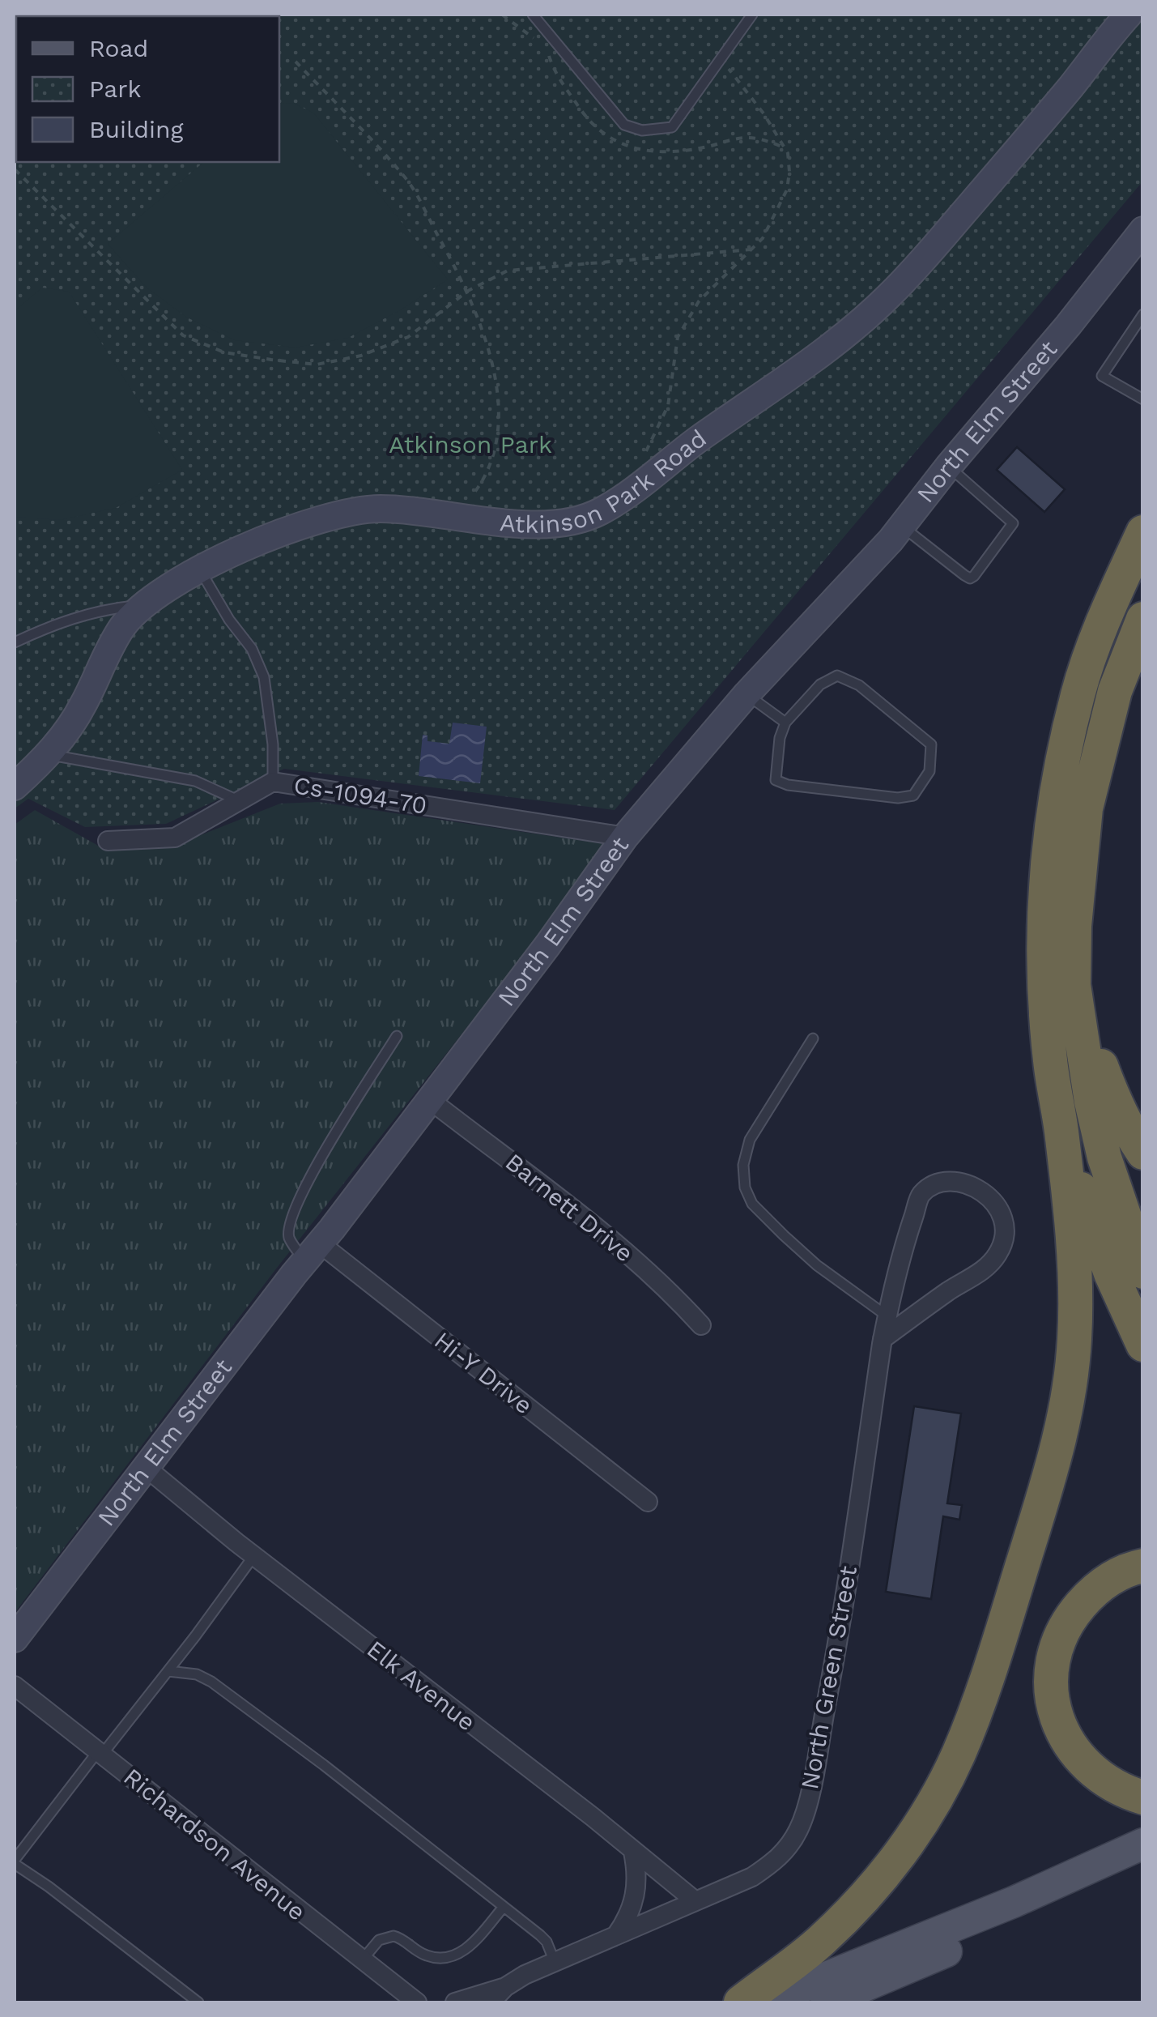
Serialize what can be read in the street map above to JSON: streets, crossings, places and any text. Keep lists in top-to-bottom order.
{
  "streets": {
    "street": [
      "North Elm Street",
      "Atkinson Park Road",
      "Cs-1094-70",
      "Barnett Drive",
      "Hi-Y Drive",
      "North Green Street",
      "Elk Avenue",
      "Richardson Avenue"
    ]
  },
  "crossings": [
    ["North Elm Street", "Cs-1094-70"],
    ["North Elm Street", "Barnett Drive"],
    ["North Elm Street", "Hi-Y Drive"],
    ["North Elm Street", "Elk Avenue"],
    ["North Green Street", "Elk Avenue"]
  ],
  "parks": ["Atkinson Park"],
  "legend": ["Road", "Park", "Building"]
}
